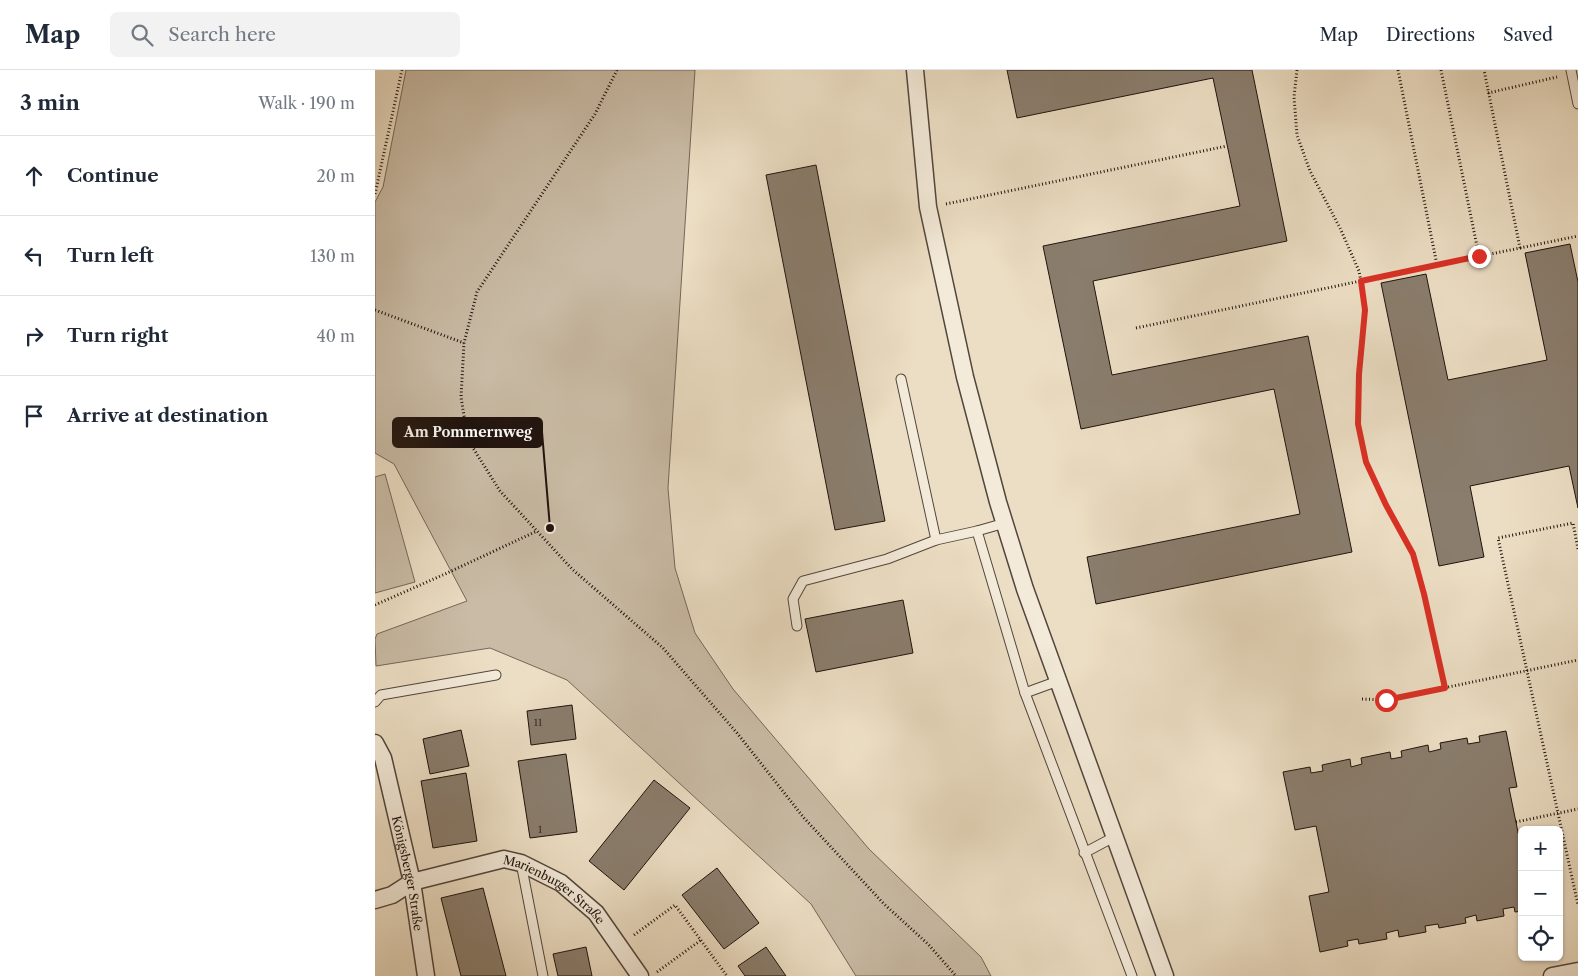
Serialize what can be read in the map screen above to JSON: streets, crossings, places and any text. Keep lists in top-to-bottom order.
{
  "streets": {
    "street": ["Königsberger Straße", "Marienburger Straße"]
  },
  "crossings": [
    ["Königsberger Straße", "Marienburger Straße"]
  ],
  "places": ["Am Pommernweg"],
  "house_numbers": ["11", "1"],
  "page": {
    "header": "Map",
    "search": "Search here",
    "nav": ["Map", "Directions", "Saved"],
    "heading": ["3 min", "Walk · 190 m"],
    "list": [
      ["Continue", "20 m"],
      ["Turn left", "130 m"],
      ["Turn right", "40 m"],
      "Arrive at destination"
    ],
    "map_buttons": ["+", "−"]
  }
}
